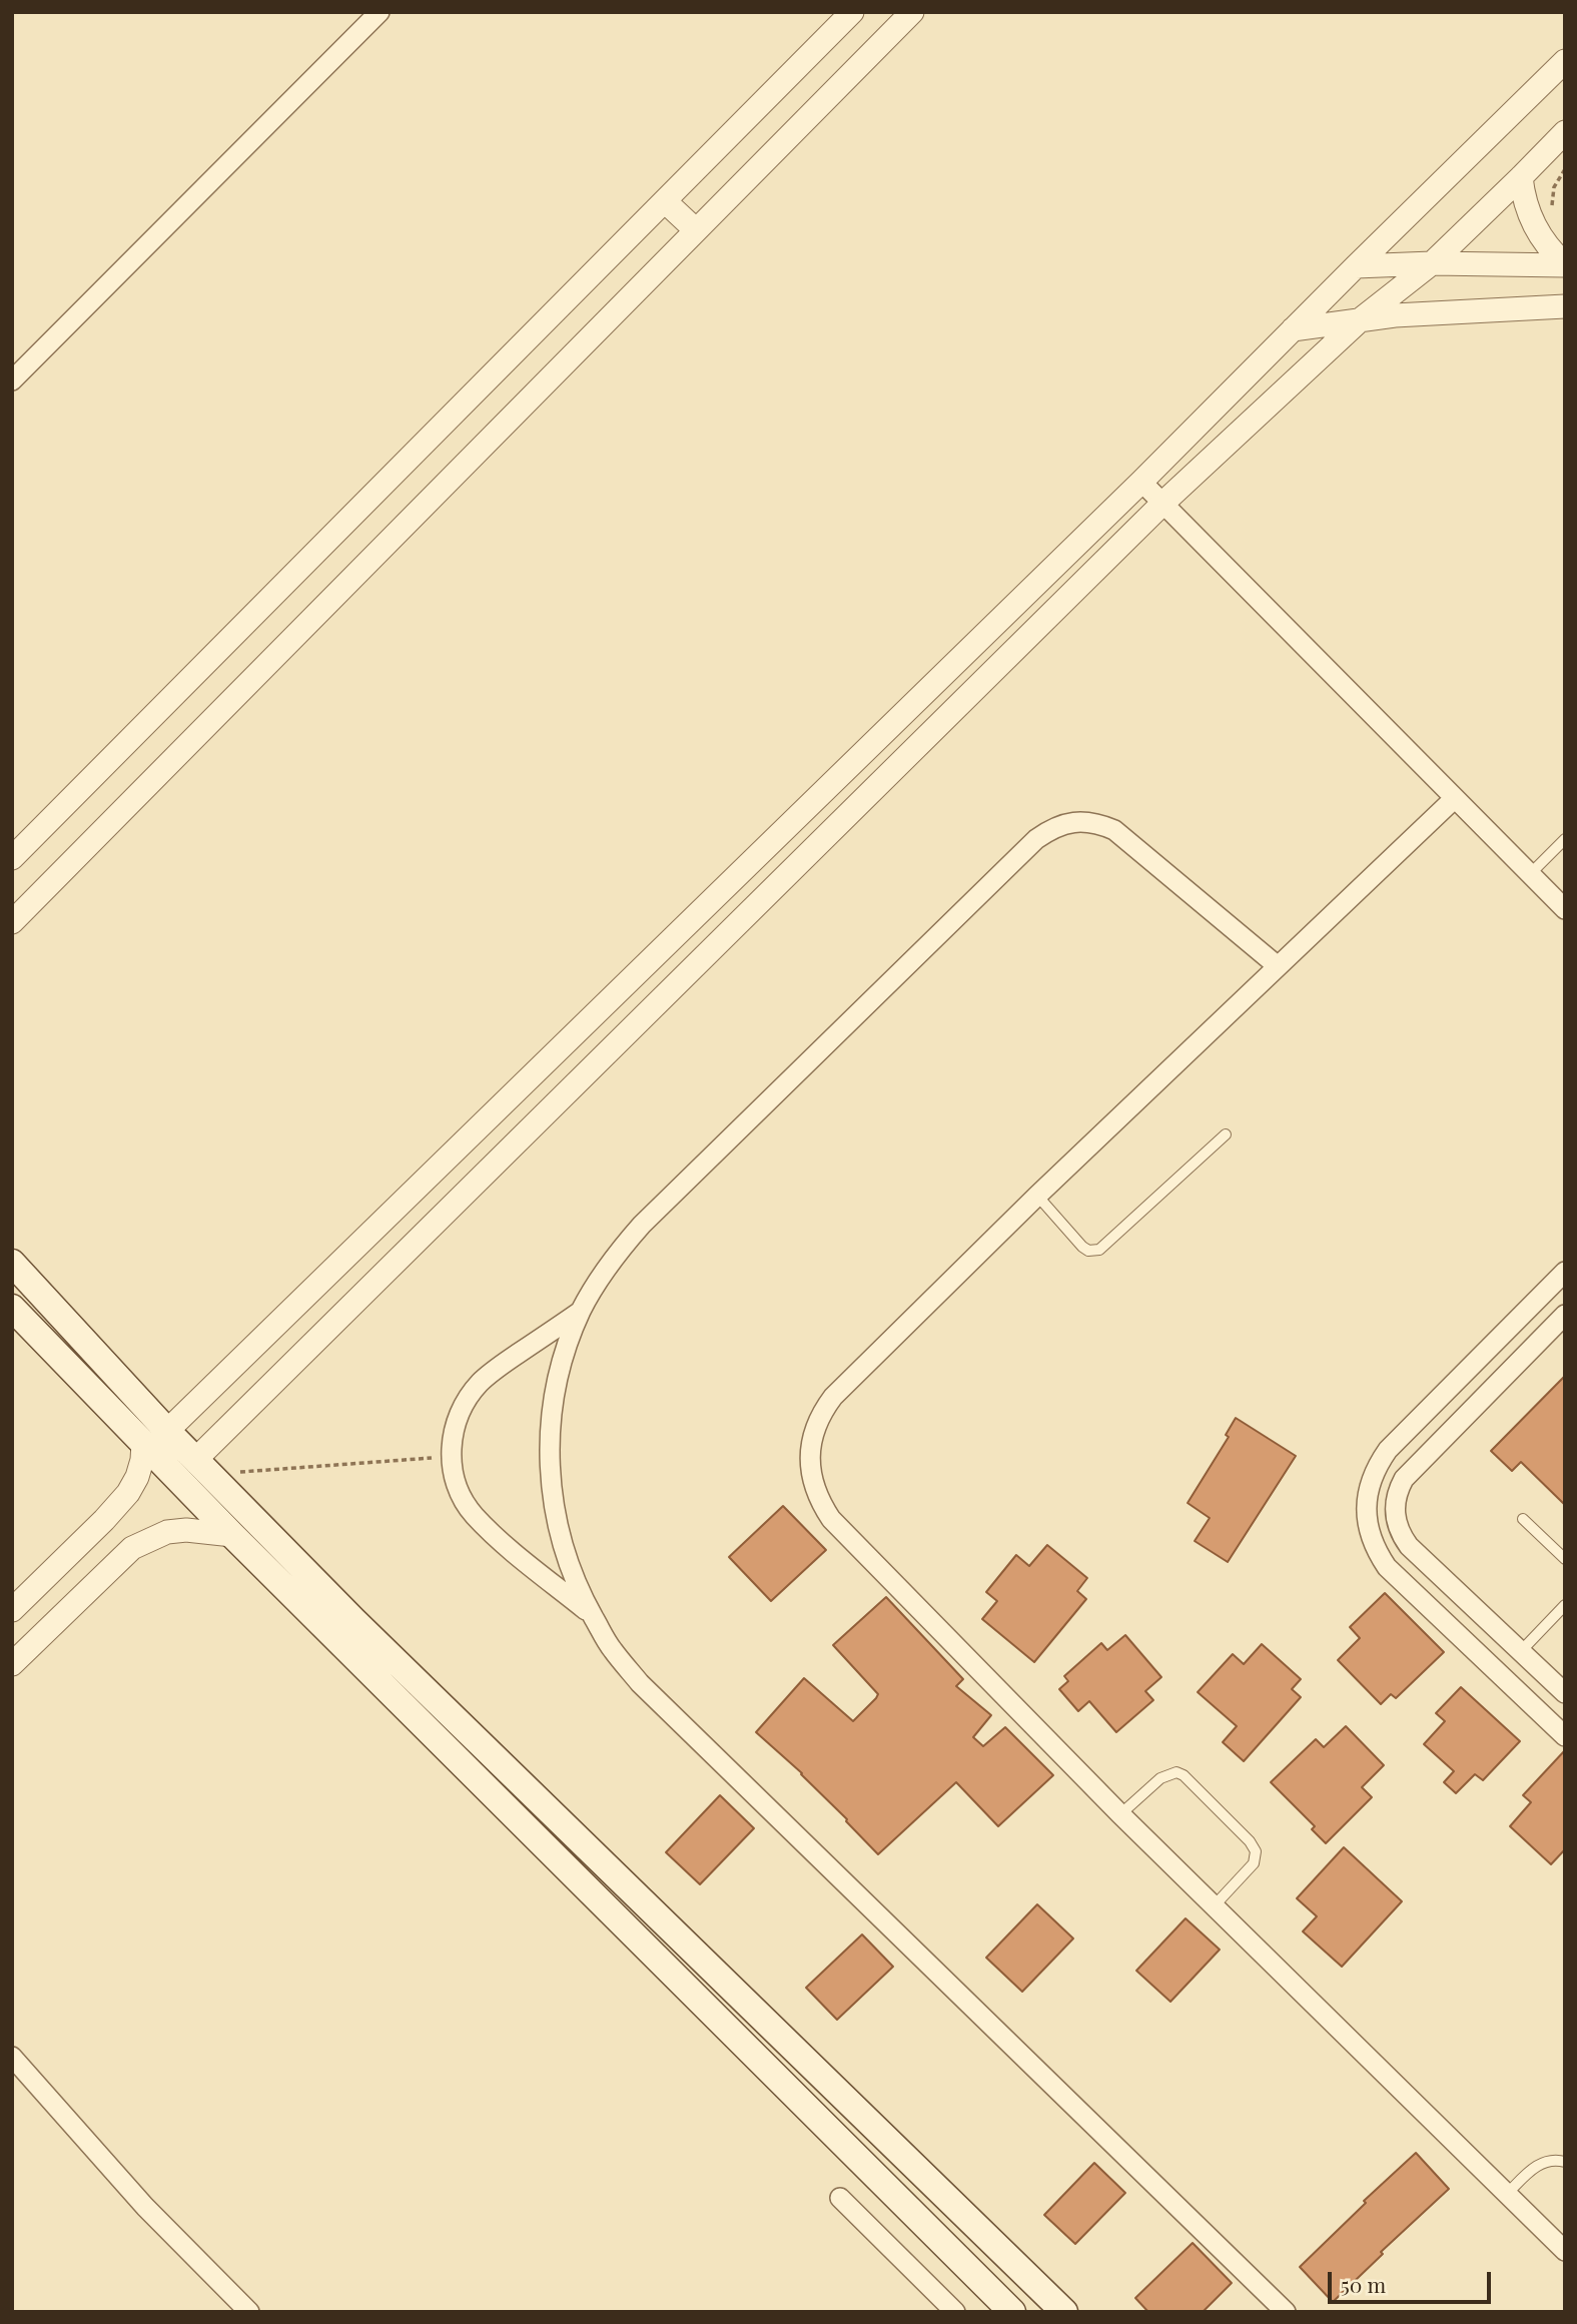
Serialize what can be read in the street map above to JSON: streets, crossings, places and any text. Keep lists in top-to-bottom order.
{
  "scale_bar": "50 m"
}
